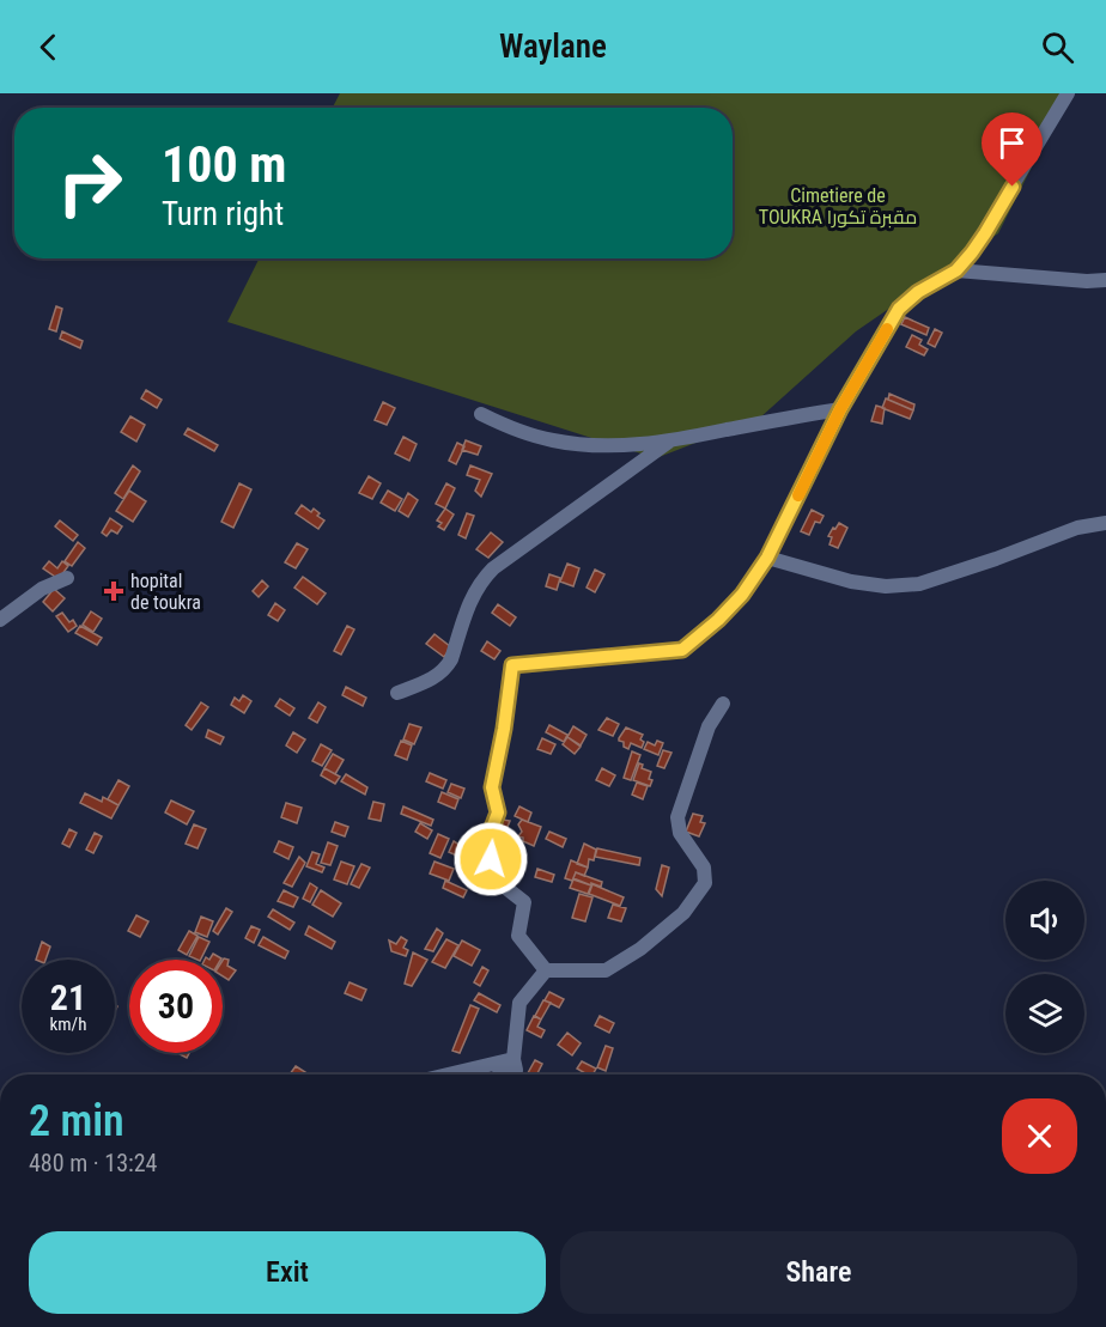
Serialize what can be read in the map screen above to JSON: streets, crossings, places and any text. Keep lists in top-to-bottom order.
{
  "parks": ["Cimetiere de TOUKRA مقبرة تكورا"],
  "places": {
    "health": ["hopital de toukra"]
  },
  "page": {
    "header": "Waylane",
    "turn": ["100 m", "Turn right"],
    "speed": "21 km/h",
    "limit": "30",
    "heading": ["2 min", "480 m · 13:24"],
    "buttons": ["Exit", "Share"]
  }
}
